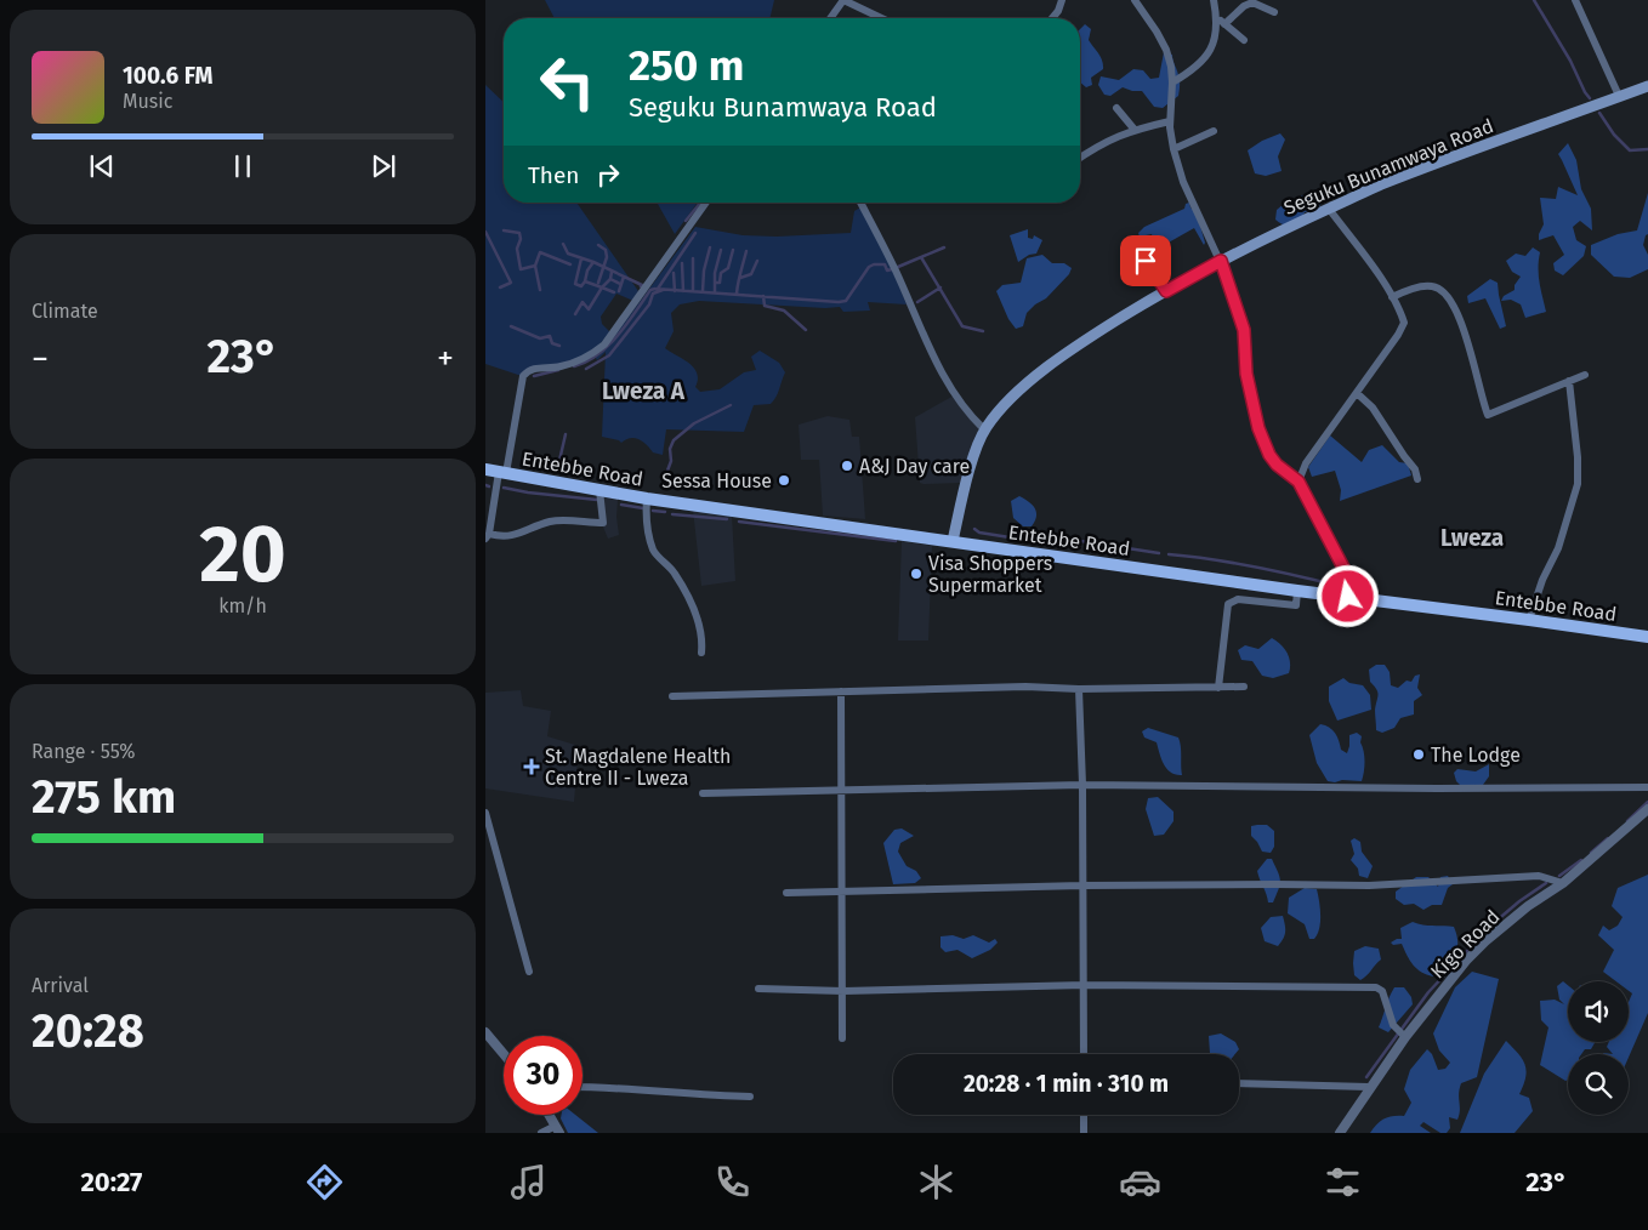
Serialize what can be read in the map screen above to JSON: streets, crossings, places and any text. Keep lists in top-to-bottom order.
{
  "streets": {
    "main road": ["Seguku Bunamwaya Road", "Entebbe Road"],
    "street": ["Kigo Road"]
  },
  "crossings": [
    ["Seguku Bunamwaya Road", "Entebbe Road"]
  ],
  "districts": ["Lweza A", "Lweza"],
  "places": {
    "other": [
      "A&J Day care",
      "Sessa House",
      "Visa Shoppers Supermarket",
      "The Lodge"
    ],
    "health": ["St. Magdalene Health Centre II - Lweza"]
  },
  "page": {
    "turn": ["250 m", "Seguku Bunamwaya Road"],
    "song": ["100.6 FM", "Music"],
    "then": "Then",
    "tile": [
      "Climate",
      ["20", "km/h"],
      ["Range · 55%", "275 km"],
      ["Arrival", "20:28"]
    ],
    "heat": ["−", "23°", "+"],
    "limit": "30",
    "trip": "20:28 · 1 min · 310 m",
    "tabs": ["20:27", "23°"]
  }
}
